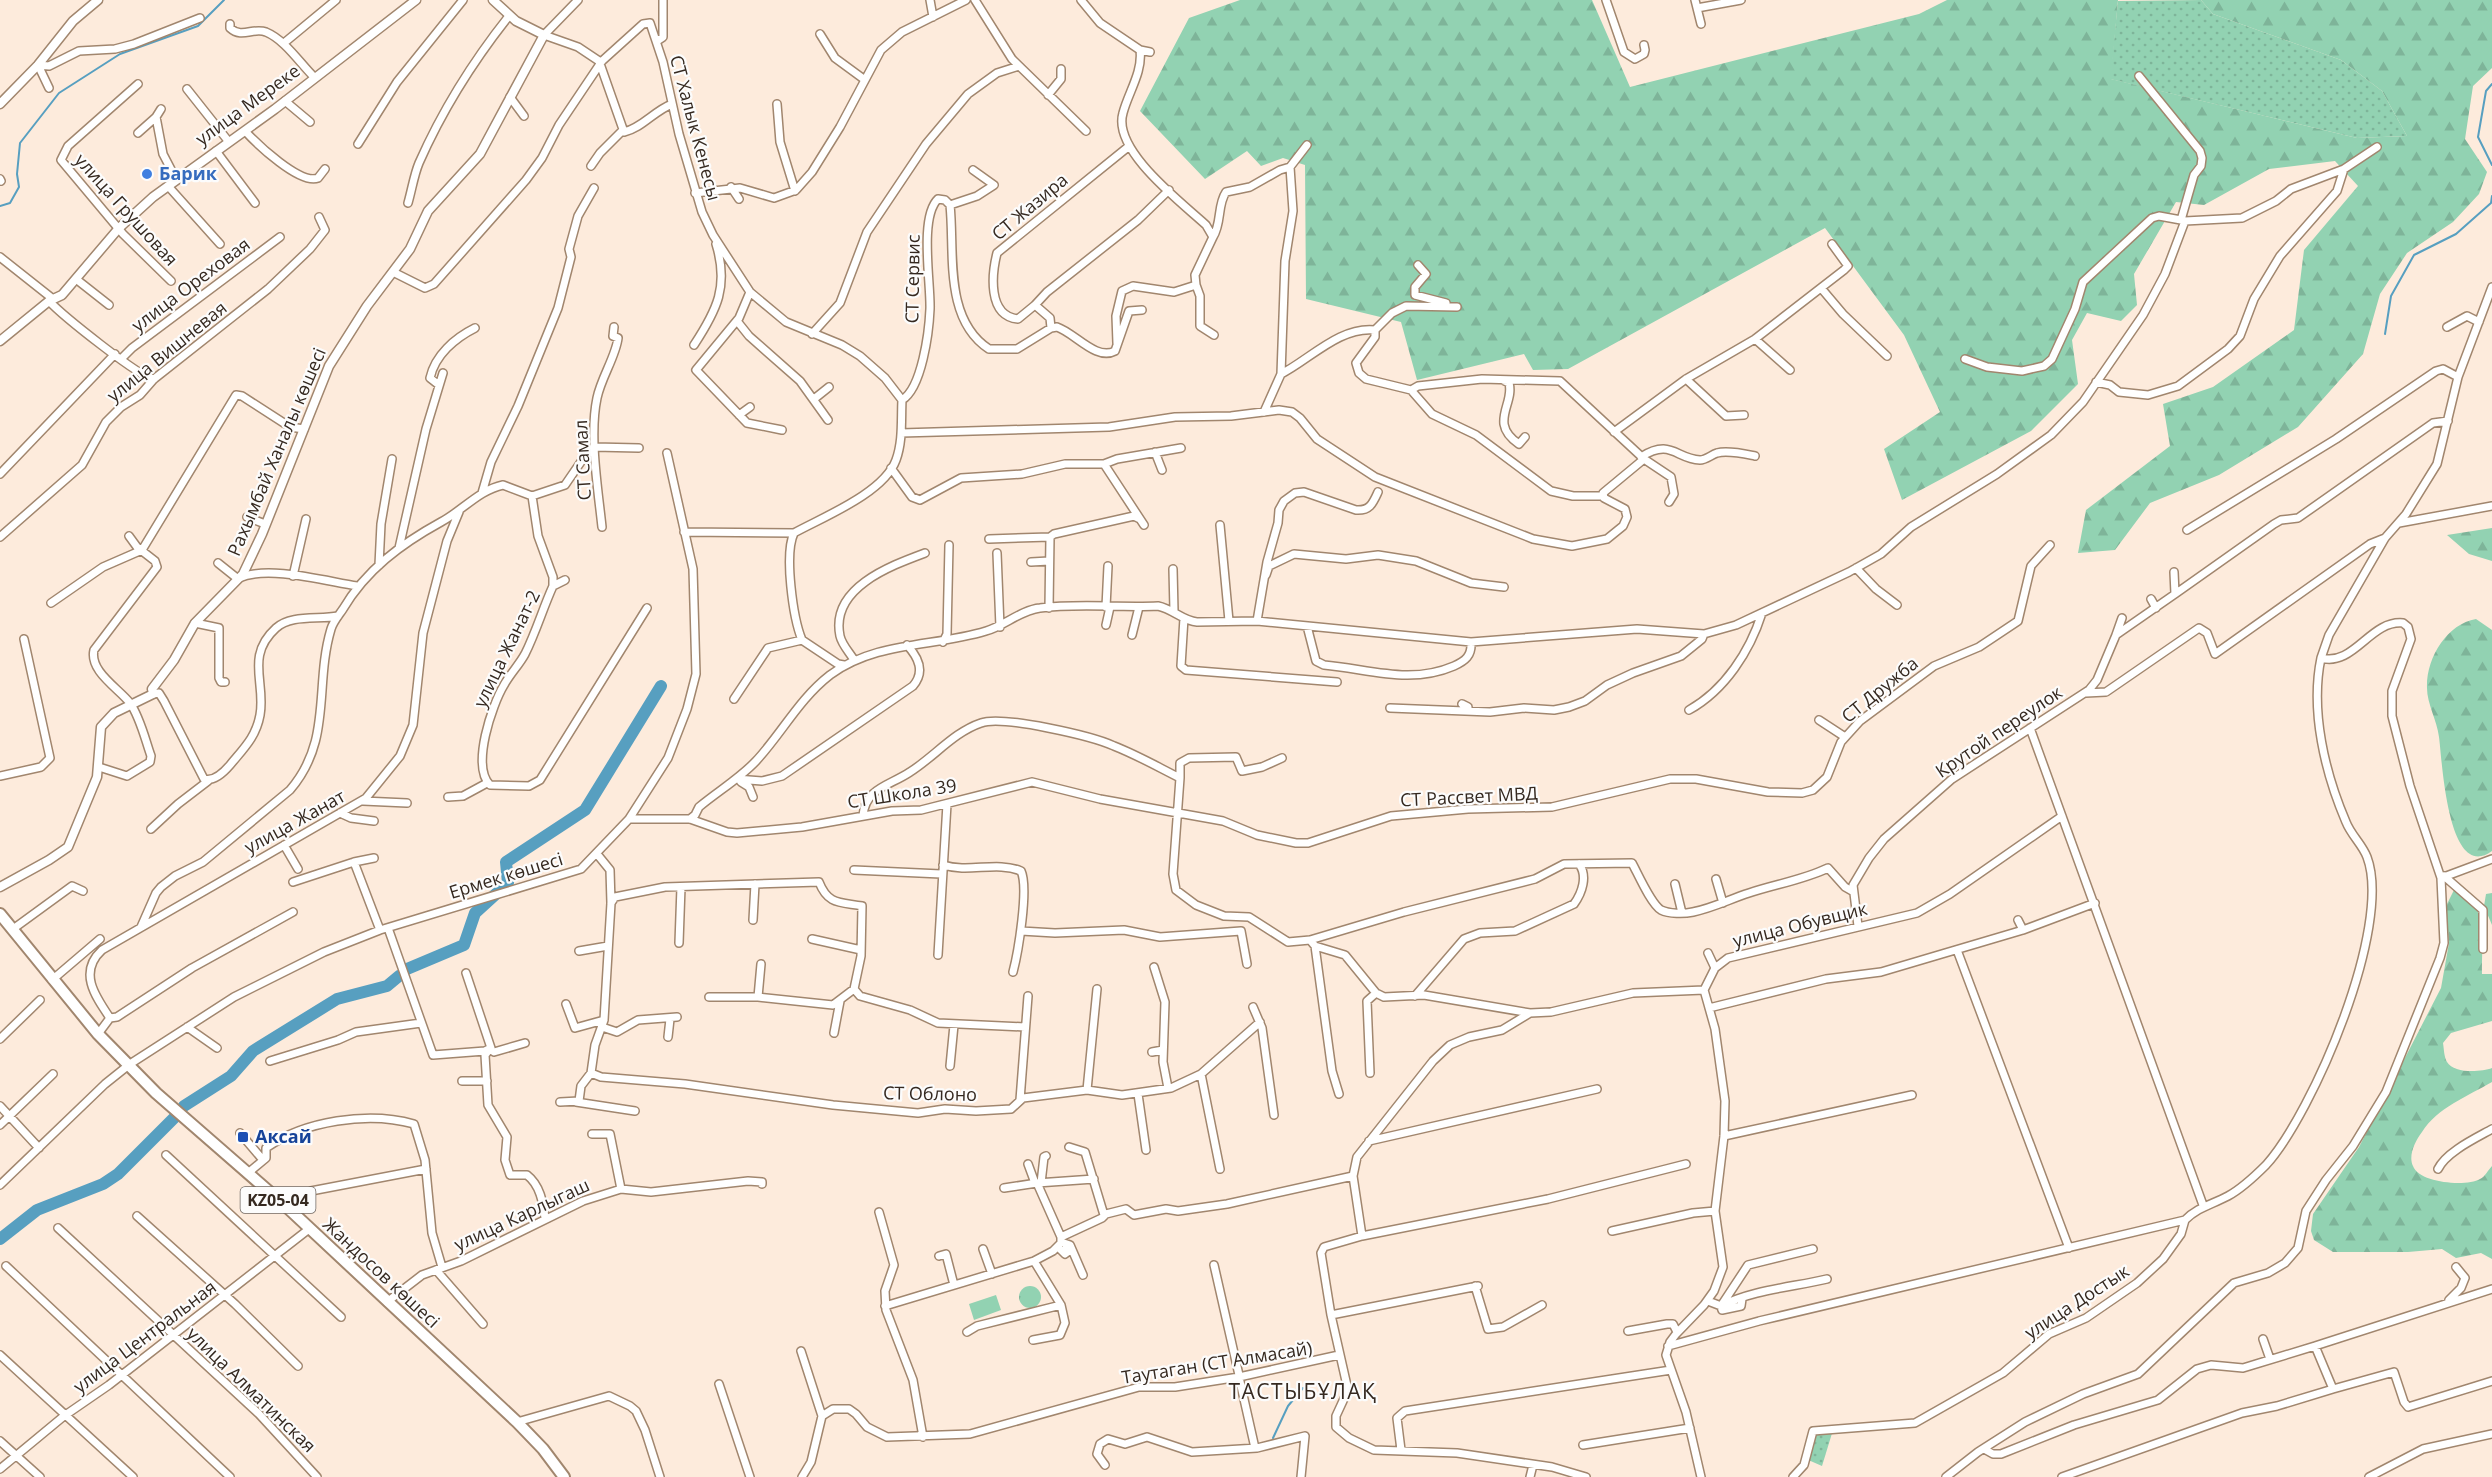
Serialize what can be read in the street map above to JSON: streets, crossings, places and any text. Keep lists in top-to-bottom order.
{
  "streets": {
    "main road": ["KZ05-04", "Жандосов көшесі"],
    "street": [
      "улица Мереке",
      "СТ Халык Кенесы",
      "СТ Жазира",
      "улица Грушовая",
      "СТ Сервис",
      "улица Ореховая",
      "улица Вишневая",
      "Рахымбай Ханалы көшесі",
      "СТ Самал",
      "улица Жанат-2",
      "СТ Дружба",
      "Крутой переулок",
      "СТ Школа 39",
      "СТ Рассвет МВД",
      "улица Жанат",
      "Ермек көшесі",
      "улица Обувщик",
      "СТ Облоно",
      "улица Карлыгаш",
      "улица Достык",
      "улица Центральная",
      "Таутаган (СТ Алмасай)",
      "улица Алматинская"
    ]
  },
  "crossings": [
    ["улица Мереке", "улица Грушовая"],
    ["СТ Халык Кенесы", "СТ Сервис"],
    ["СТ Дружба", "СТ Рассвет МВД"],
    ["СТ Школа 39", "СТ Рассвет МВД"],
    ["СТ Школа 39", "Ермек көшесі"],
    ["Ермек көшесі", "Жандосов көшесі"],
    ["улица Карлыгаш", "Жандосов көшесі"],
    ["Жандосов көшесі", "улица Центральная"],
    ["улица Центральная", "улица Алматинская"]
  ],
  "districts": ["ТАСТЫБҰЛАҚ"],
  "places": {
    "other": ["Барик"],
    "transit": ["Аксай"]
  }
}
